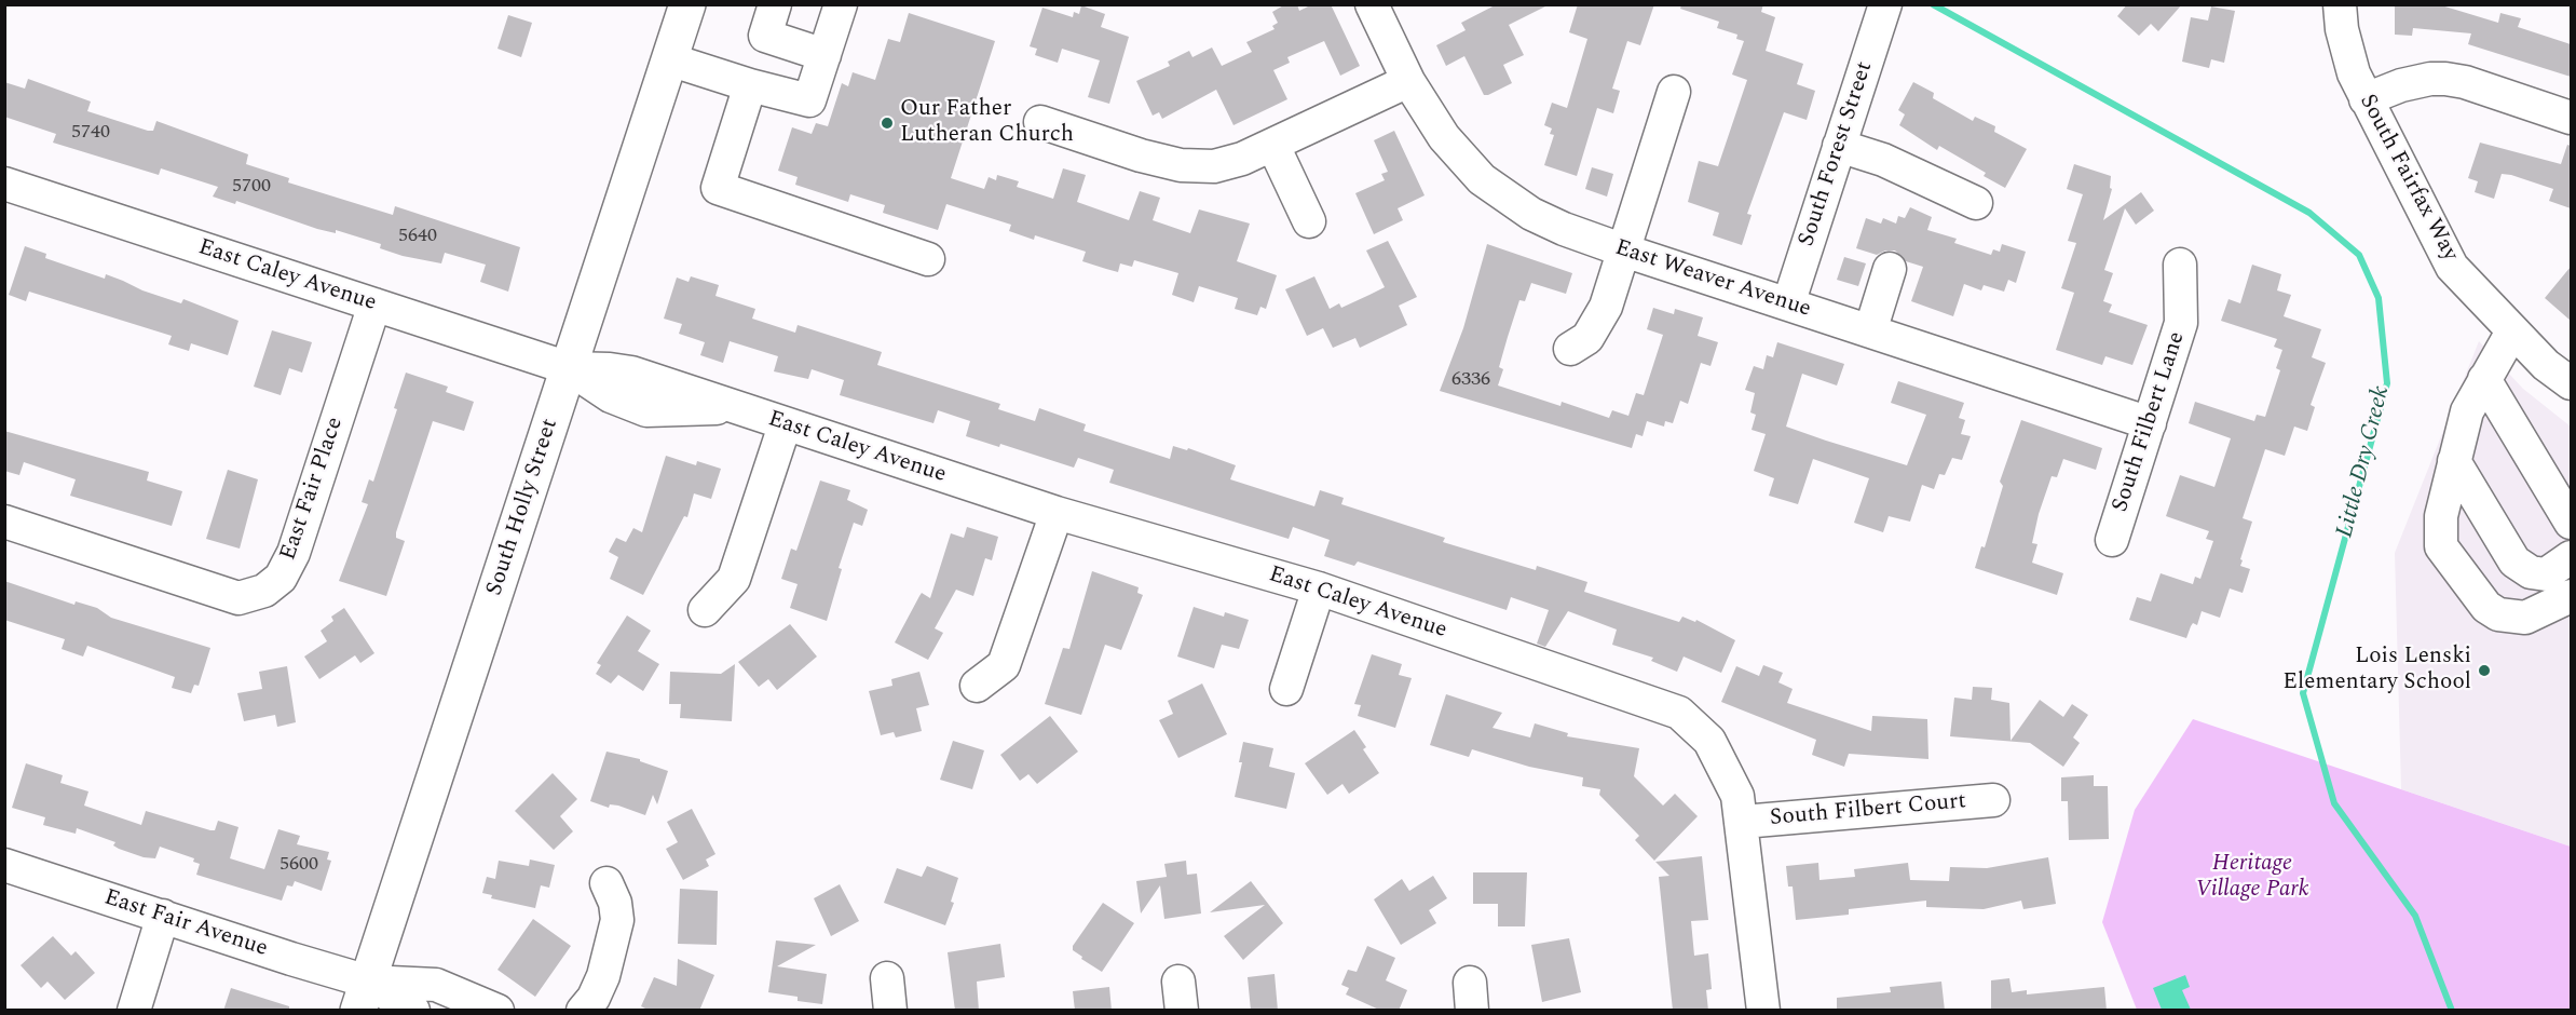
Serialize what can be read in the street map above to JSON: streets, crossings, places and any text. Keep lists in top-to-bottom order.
{
  "streets": {
    "main road": ["South Holly Street"],
    "street": [
      "South Forest Street",
      "South Fairfax Way",
      "East Caley Avenue",
      "East Weaver Avenue",
      "South Filbert Lane",
      "East Fair Place",
      "South Filbert Court",
      "East Fair Avenue"
    ]
  },
  "crossings": [
    ["South Forest Street", "East Weaver Avenue"],
    ["East Caley Avenue", "East Fair Place"],
    ["East Caley Avenue", "South Holly Street"],
    ["East Caley Avenue", "South Filbert Court"],
    ["East Weaver Avenue", "South Filbert Lane"],
    ["South Holly Street", "East Fair Avenue"]
  ],
  "water": ["Little Dry Creek"],
  "parks": ["Heritage Village Park"],
  "places": ["Our Father Lutheran Church", "Lois Lenski Elementary School"],
  "house_numbers": [
    "5740",
    "5700",
    "5640",
    "6336",
    "5600"
  ]
}
